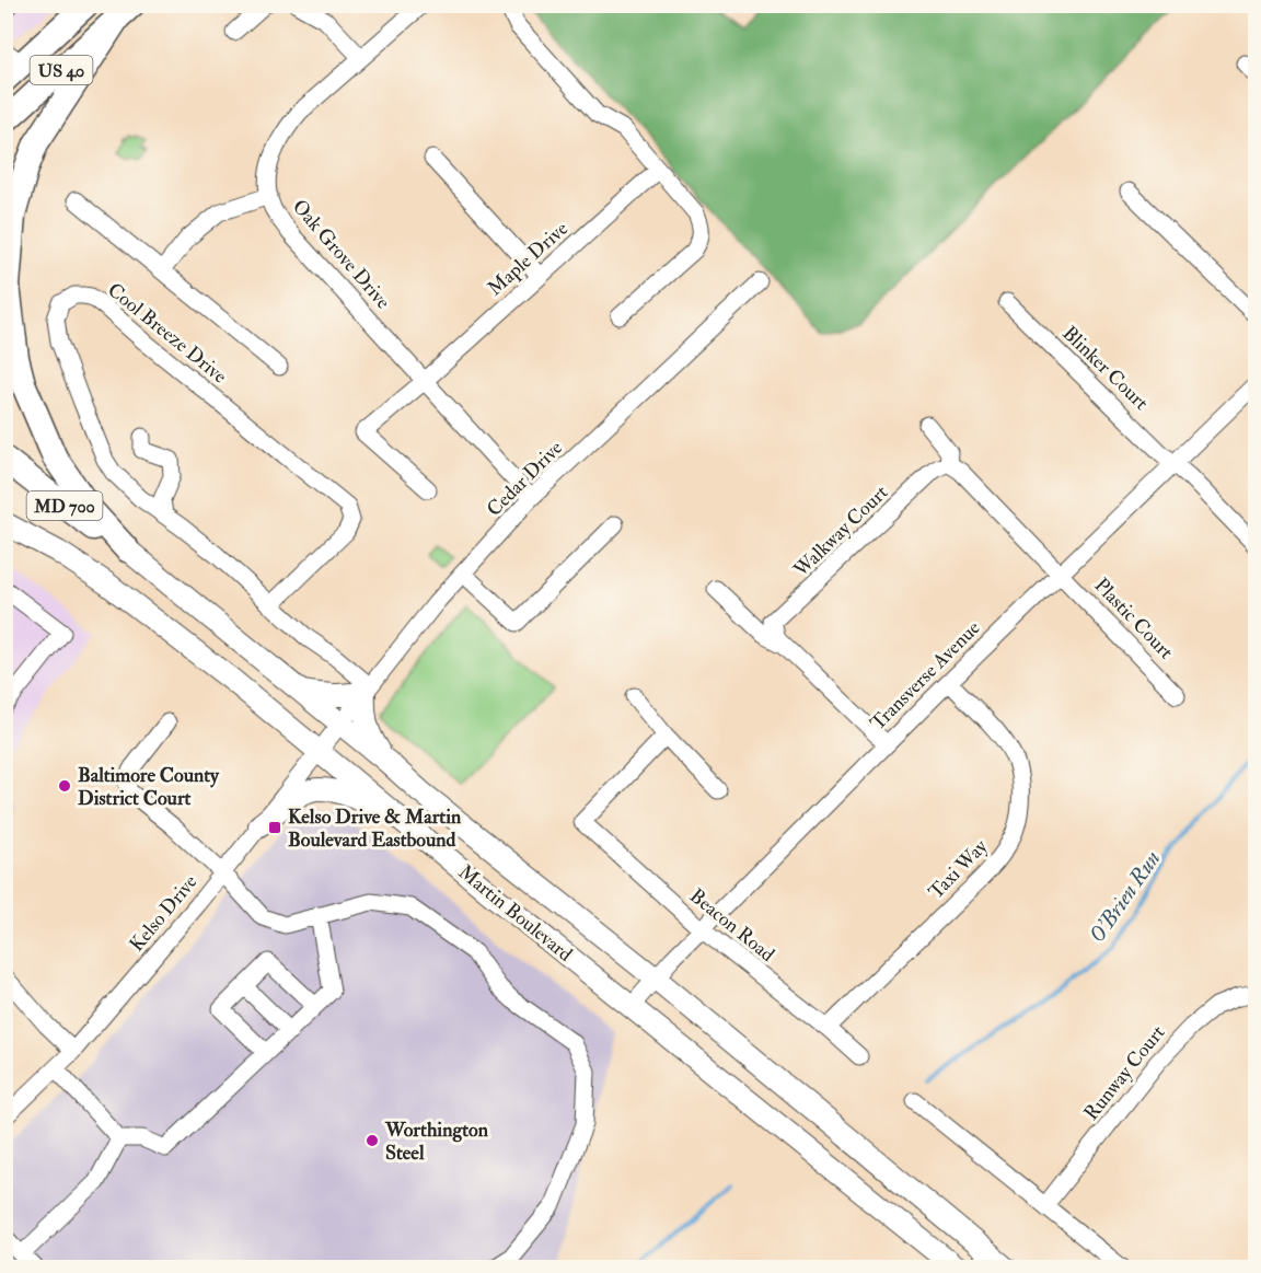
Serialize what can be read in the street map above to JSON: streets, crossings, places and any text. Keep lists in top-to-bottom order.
{
  "streets": {
    "highway": ["US 40", "MD 700"],
    "main road": ["Martin Boulevard"],
    "street": [
      "Oak Grove Drive",
      "Maple Drive",
      "Cool Breeze Drive",
      "Blinker Court",
      "Cedar Drive",
      "Walkway Court",
      "Plastic Court",
      "Transverse Avenue",
      "Taxi Way",
      "Kelso Drive",
      "Beacon Road",
      "Runway Court"
    ]
  },
  "crossings": [
    ["Oak Grove Drive", "Maple Drive"],
    ["Oak Grove Drive", "Cedar Drive"],
    ["Cool Breeze Drive", "Cedar Drive"],
    ["Blinker Court", "Transverse Avenue"],
    ["Cedar Drive", "Kelso Drive"],
    ["Cedar Drive", "Martin Boulevard"],
    ["MD 700", "Martin Boulevard"],
    ["Walkway Court", "Transverse Avenue"],
    ["Plastic Court", "Transverse Avenue"],
    ["Transverse Avenue", "Taxi Way"],
    ["Transverse Avenue", "Martin Boulevard"],
    ["Transverse Avenue", "Beacon Road"],
    ["Taxi Way", "Beacon Road"],
    ["Kelso Drive", "Martin Boulevard"]
  ],
  "water": ["O'Brien Run"],
  "places": {
    "other": ["Baltimore County District Court", "Worthington Steel"],
    "transit": ["Kelso Drive & Martin Boulevard Eastbound"]
  }
}
